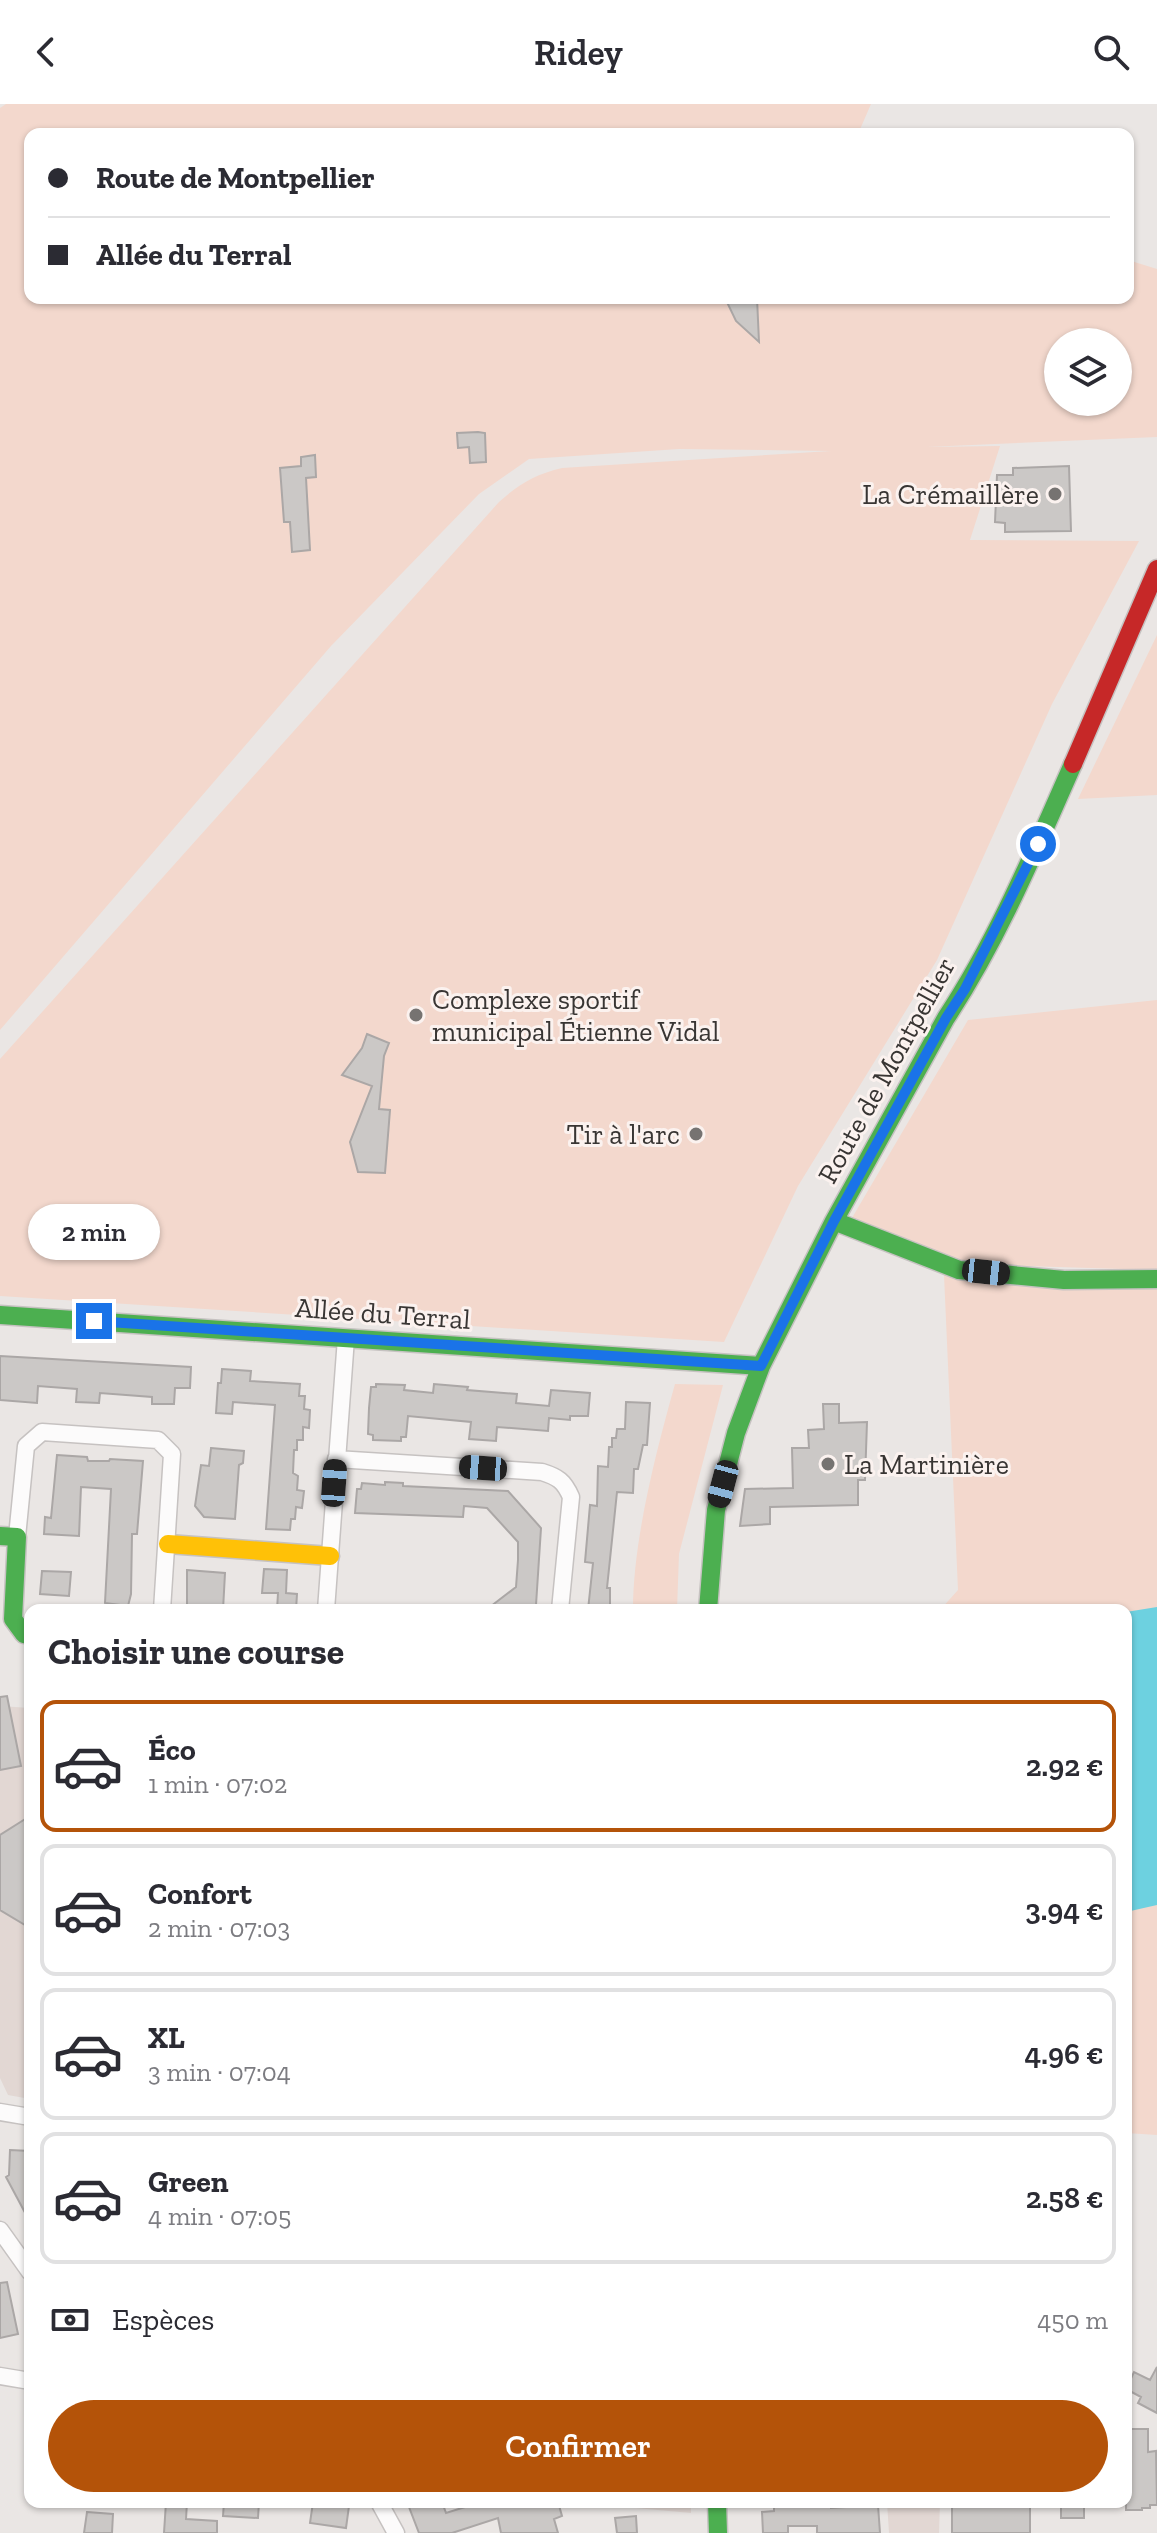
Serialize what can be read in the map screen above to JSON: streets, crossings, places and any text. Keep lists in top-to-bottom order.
{
  "streets": {
    "street": ["Route de Montpellier", "Allée du Terral"]
  },
  "crossings": [
    ["Route de Montpellier", "Allée du Terral"]
  ],
  "places": [
    "La Crémaillère",
    "Complexe sportif municipal Étienne Vidal",
    "Tir à l'arc",
    "La Martinière"
  ],
  "page": {
    "header": "Ridey",
    "banner": ["Route de Montpellier", "Allée du Terral"],
    "bubble": "2 min",
    "heading": "Choisir une course",
    "list": [
      {
        "name": "Éco",
        "note": "1 min · 07:02",
        "value": "2.92 €"
      },
      {
        "name": "Confort",
        "note": "2 min · 07:03",
        "value": "3.94 €"
      },
      {
        "name": "XL",
        "note": "3 min · 07:04",
        "value": "4.96 €"
      },
      {
        "name": "Green",
        "note": "4 min · 07:05",
        "value": "2.58 €"
      }
    ],
    "pay": ["Espèces", "450 m"],
    "buttons": "Confirmer"
  }
}
